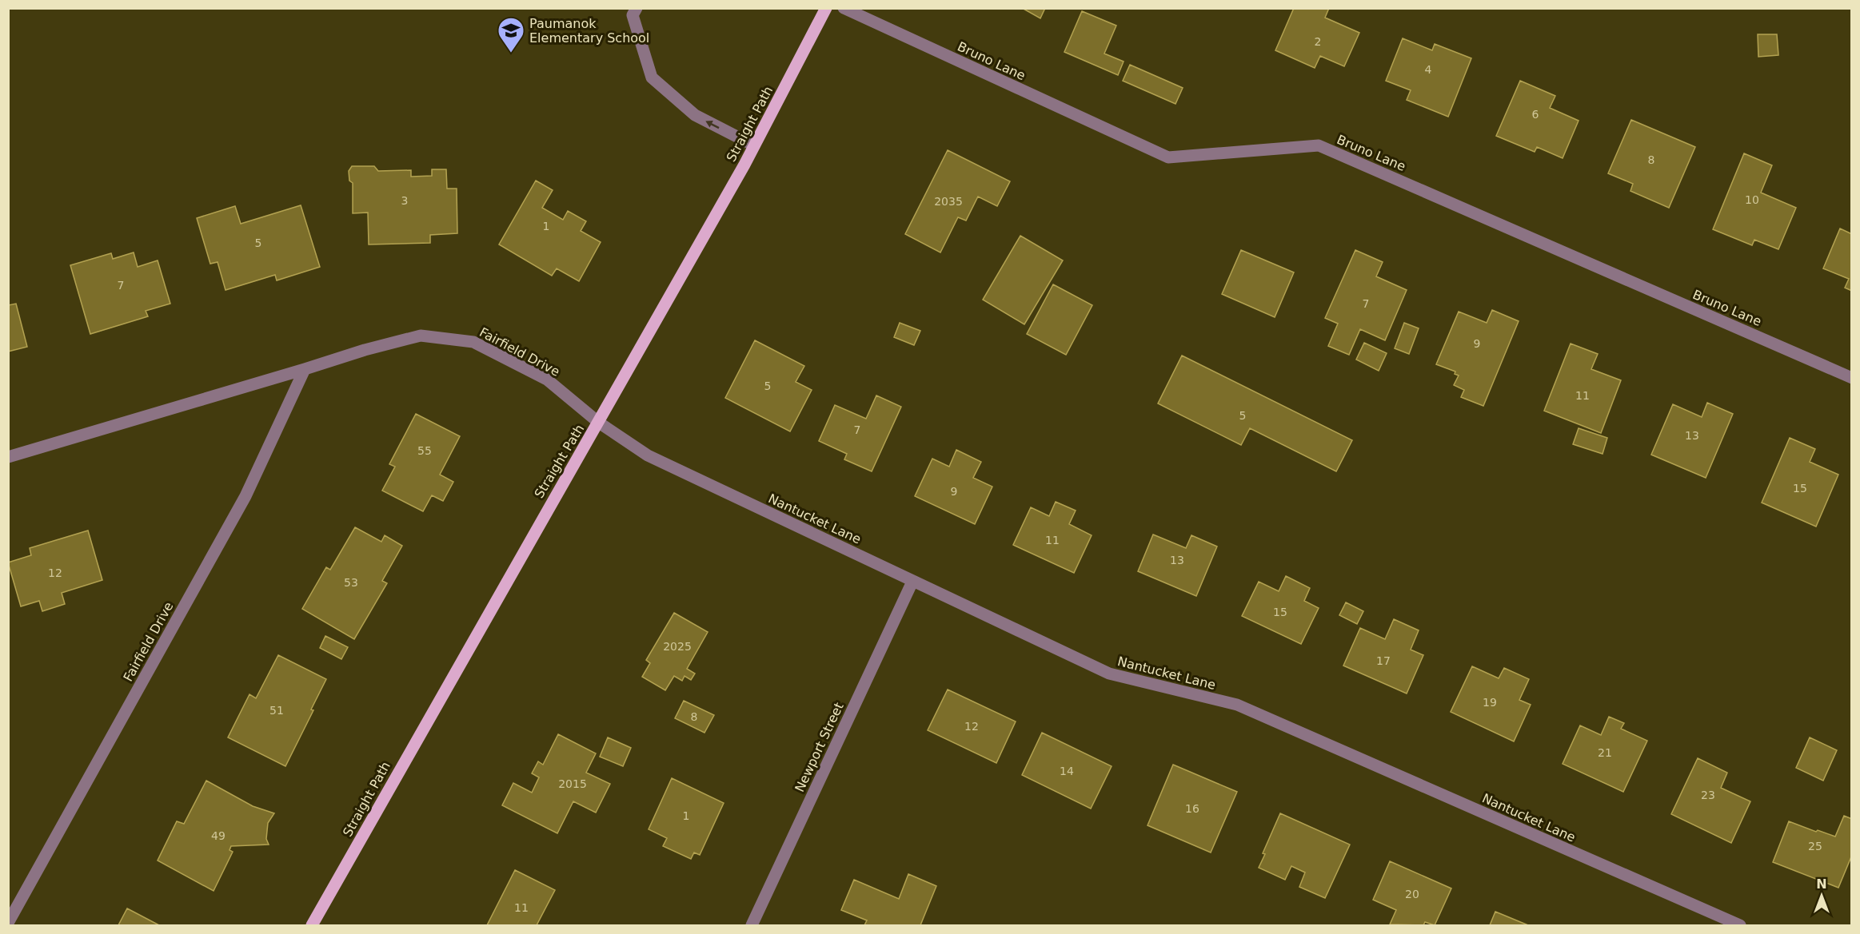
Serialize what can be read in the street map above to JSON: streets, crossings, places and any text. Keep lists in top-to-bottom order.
{
  "streets": {
    "main road": ["Straight Path"],
    "street": [
      "Bruno Lane",
      "Fairfield Drive",
      "Nantucket Lane",
      "Newport Street"
    ]
  },
  "crossings": [
    ["Straight Path", "Fairfield Drive"],
    ["Straight Path", "Nantucket Lane"],
    ["Fairfield Drive", "Nantucket Lane"],
    ["Nantucket Lane", "Newport Street"]
  ],
  "places": {
    "school or university": ["Paumanok Elementary School"]
  },
  "house_numbers": [
    "2",
    "4",
    "6",
    "8",
    "10",
    "3",
    "2035",
    "1",
    "5",
    "7",
    "7",
    "9",
    "5",
    "11",
    "5",
    "7",
    "13",
    "55",
    "15",
    "9",
    "11",
    "13",
    "12",
    "53",
    "15",
    "2025",
    "17",
    "19",
    "51",
    "8",
    "12",
    "21",
    "14",
    "2015",
    "23",
    "16",
    "1",
    "49",
    "25",
    "20",
    "11"
  ],
  "north": "top"
}
